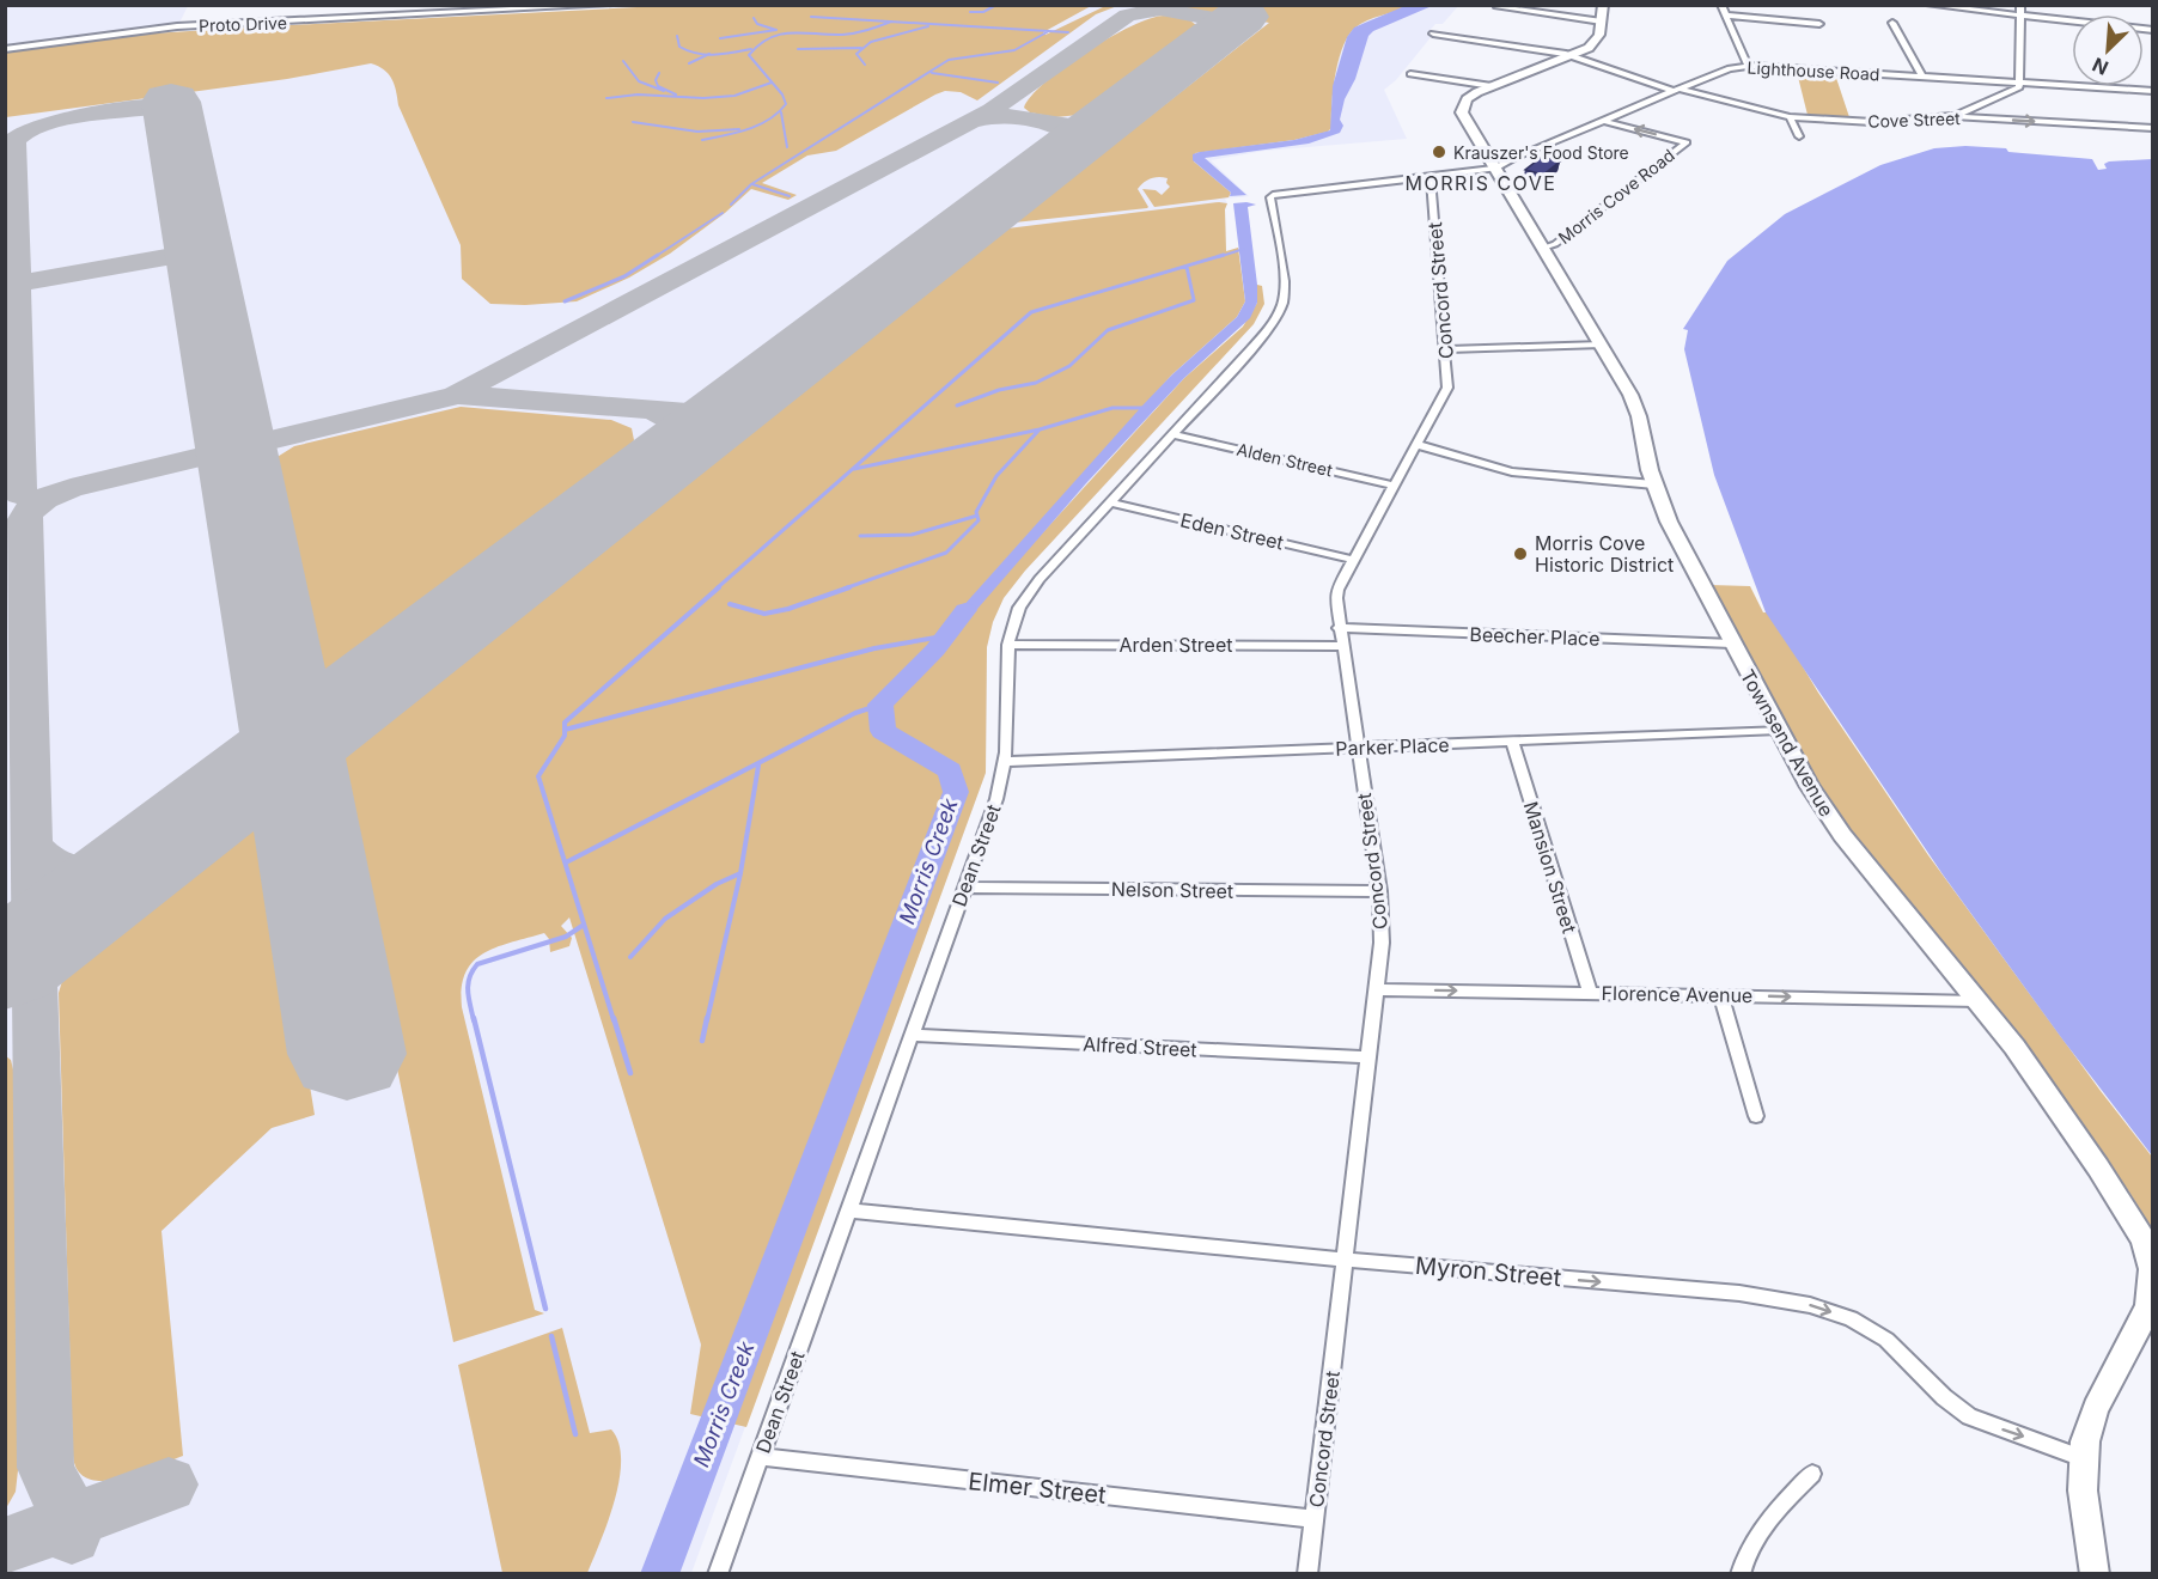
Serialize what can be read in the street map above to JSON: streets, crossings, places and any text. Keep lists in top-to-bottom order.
{
  "streets": {
    "main road": ["Townsend Avenue"],
    "street": [
      "Proto Drive",
      "Lighthouse Road",
      "Cove Street",
      "Morris Cove Road",
      "Concord Street",
      "Alden Street",
      "Eden Street",
      "Beecher Place",
      "Arden Street",
      "Parker Place",
      "Dean Street",
      "Mansion Street",
      "Nelson Street",
      "Florence Avenue",
      "Alfred Street",
      "Myron Street",
      "Elmer Street"
    ]
  },
  "crossings": [
    ["Lighthouse Road", "Cove Street"],
    ["Lighthouse Road", "Morris Cove Road"],
    ["Lighthouse Road", "Concord Street"],
    ["Lighthouse Road", "Townsend Avenue"],
    ["Lighthouse Road", "Dean Street"],
    ["Cove Street", "Townsend Avenue"],
    ["Morris Cove Road", "Townsend Avenue"],
    ["Concord Street", "Alden Street"],
    ["Concord Street", "Eden Street"],
    ["Concord Street", "Beecher Place"],
    ["Concord Street", "Arden Street"],
    ["Concord Street", "Parker Place"],
    ["Concord Street", "Nelson Street"],
    ["Concord Street", "Florence Avenue"],
    ["Concord Street", "Alfred Street"],
    ["Concord Street", "Myron Street"],
    ["Concord Street", "Elmer Street"],
    ["Alden Street", "Dean Street"],
    ["Eden Street", "Dean Street"],
    ["Beecher Place", "Townsend Avenue"],
    ["Arden Street", "Dean Street"],
    ["Townsend Avenue", "Parker Place"],
    ["Townsend Avenue", "Florence Avenue"],
    ["Townsend Avenue", "Myron Street"],
    ["Parker Place", "Dean Street"],
    ["Parker Place", "Mansion Street"],
    ["Dean Street", "Nelson Street"],
    ["Dean Street", "Alfred Street"],
    ["Dean Street", "Myron Street"],
    ["Dean Street", "Elmer Street"],
    ["Mansion Street", "Florence Avenue"]
  ],
  "one_way": ["Florence Avenue", "Myron Street"],
  "districts": ["MORRIS COVE"],
  "water": ["Morris Creek"],
  "places": ["Krauszer's Food Store", "Morris Cove Historic District"],
  "north": "bottom left"
}
